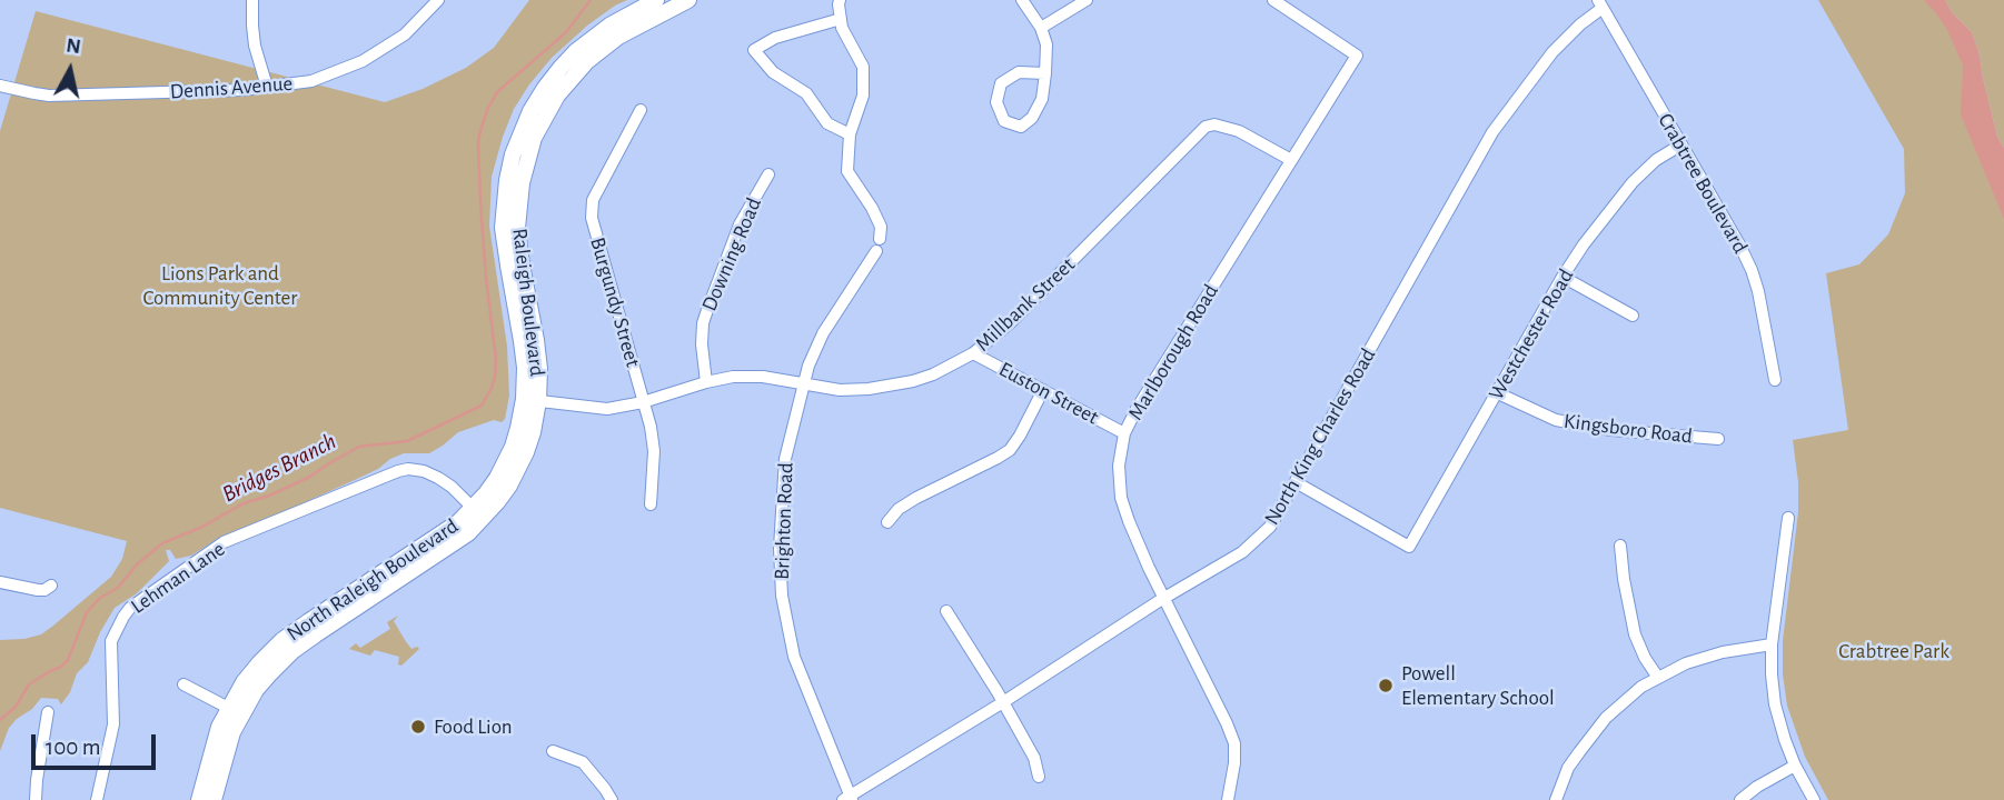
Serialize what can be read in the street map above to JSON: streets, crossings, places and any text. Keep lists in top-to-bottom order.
{
  "streets": {
    "main road": ["Raleigh Boulevard", "North Raleigh Boulevard"],
    "street": [
      "Dennis Avenue",
      "Crabtree Boulevard",
      "Downing Road",
      "Burgundy Street",
      "Millbank Street",
      "Westchester Road",
      "Marlborough Road",
      "Euston Street",
      "Kingsboro Road",
      "North King Charles Road",
      "Brighton Road",
      "Lehman Lane"
    ]
  },
  "crossings": [
    ["Crabtree Boulevard", "Westchester Road"],
    ["Crabtree Boulevard", "North King Charles Road"],
    ["Downing Road", "Millbank Street"],
    ["Raleigh Boulevard", "Millbank Street"],
    ["Raleigh Boulevard", "North Raleigh Boulevard"],
    ["Burgundy Street", "Millbank Street"],
    ["Millbank Street", "Marlborough Road"],
    ["Millbank Street", "Euston Street"],
    ["Millbank Street", "Brighton Road"],
    ["Millbank Street", "North Raleigh Boulevard"],
    ["Westchester Road", "Kingsboro Road"],
    ["Westchester Road", "North King Charles Road"],
    ["Marlborough Road", "Euston Street"],
    ["Marlborough Road", "North King Charles Road"],
    ["North King Charles Road", "Brighton Road"],
    ["Lehman Lane", "North Raleigh Boulevard"]
  ],
  "water": ["Bridges Branch"],
  "parks": ["Lions Park and Community Center", "Crabtree Park"],
  "places": ["Powell Elementary School", "Food Lion"],
  "scale_bar": "100 m",
  "north": "top"
}
